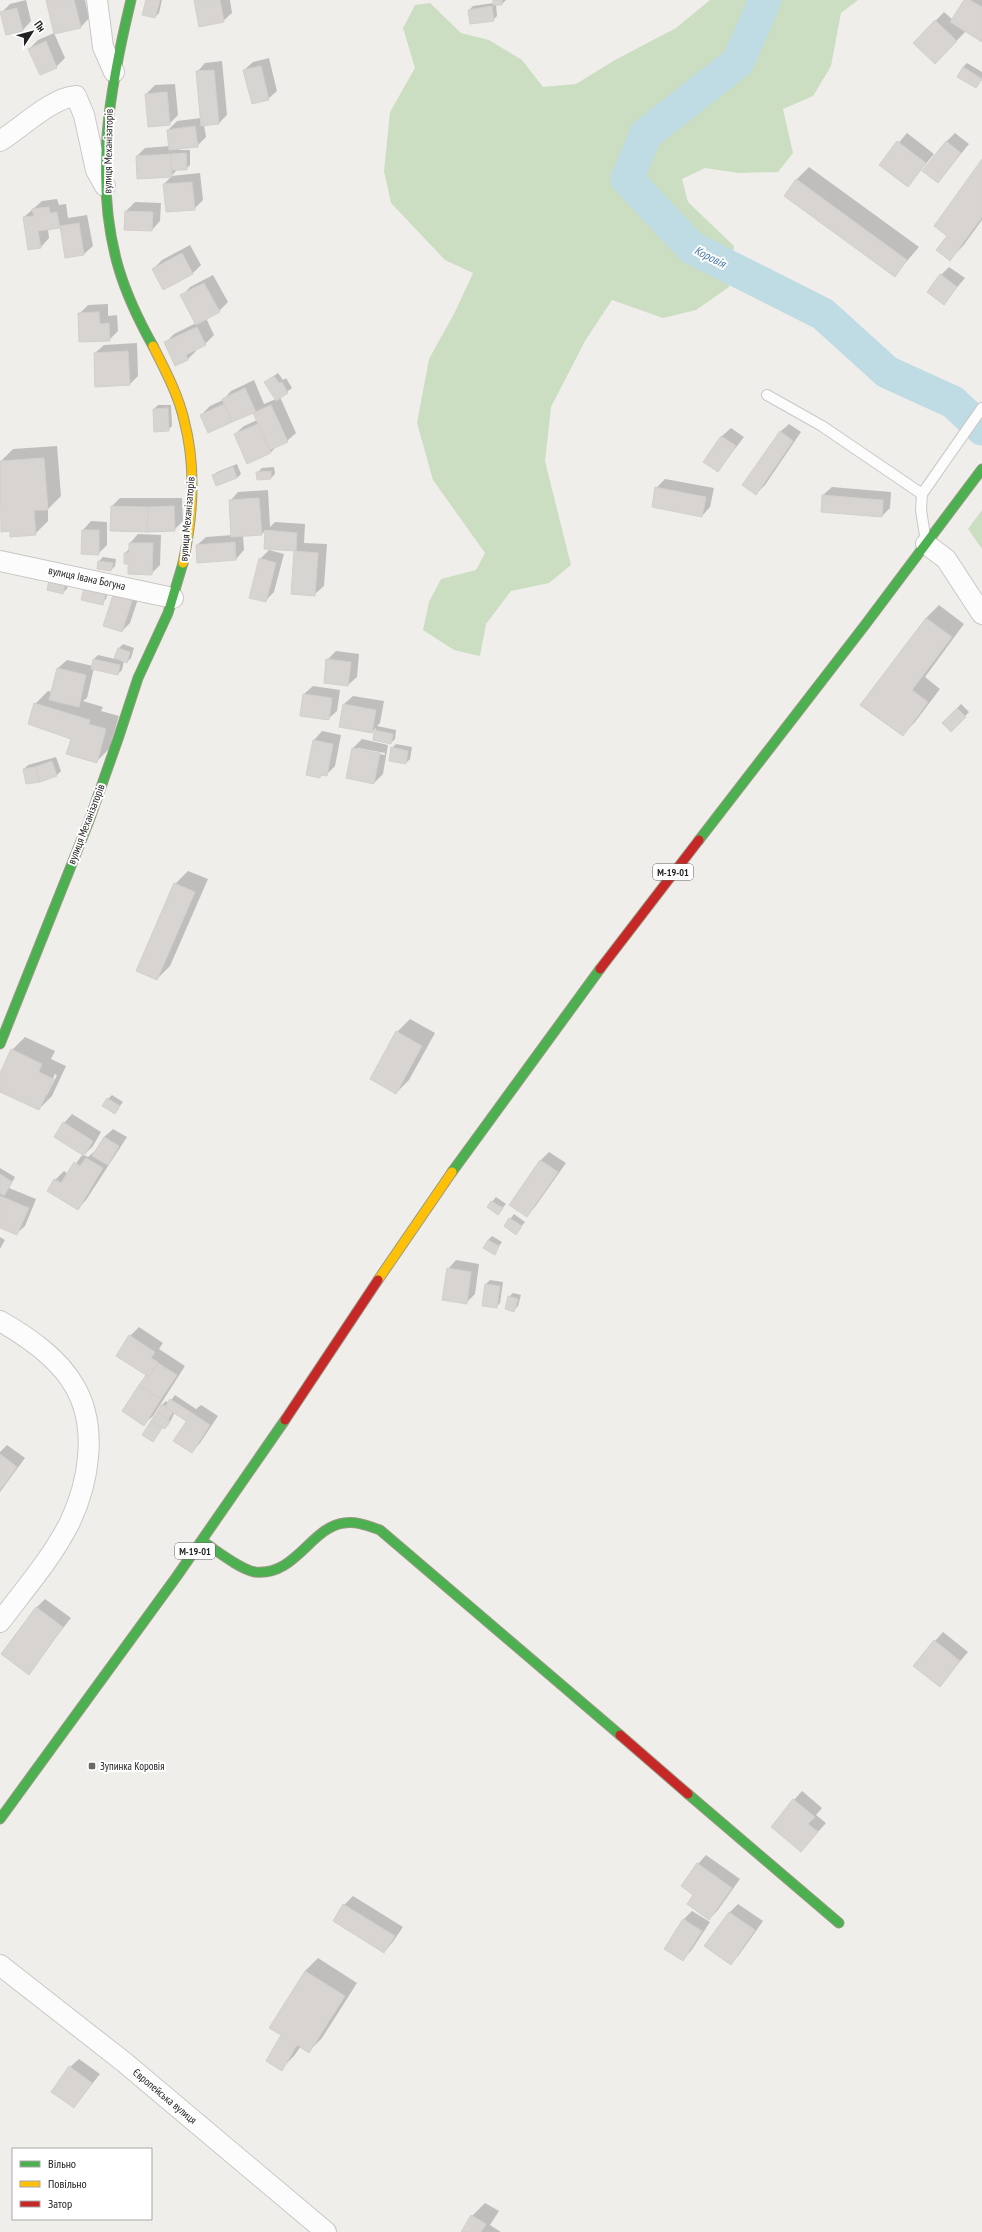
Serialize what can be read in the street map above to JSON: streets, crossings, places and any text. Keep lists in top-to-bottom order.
{
  "streets": {
    "street": [
      "вулиця Механізаторів",
      "вулиця Івана Богуна",
      "М-19-01",
      "Європейська вулиця"
    ]
  },
  "crossings": [
    ["вулиця Механізаторів", "вулиця Івана Богуна"]
  ],
  "water": ["Коровія"],
  "places": {
    "transit": ["Зупинка Коровія"]
  },
  "legend": ["Вільно", "Повільно", "Затор"],
  "north": "top right"
}
